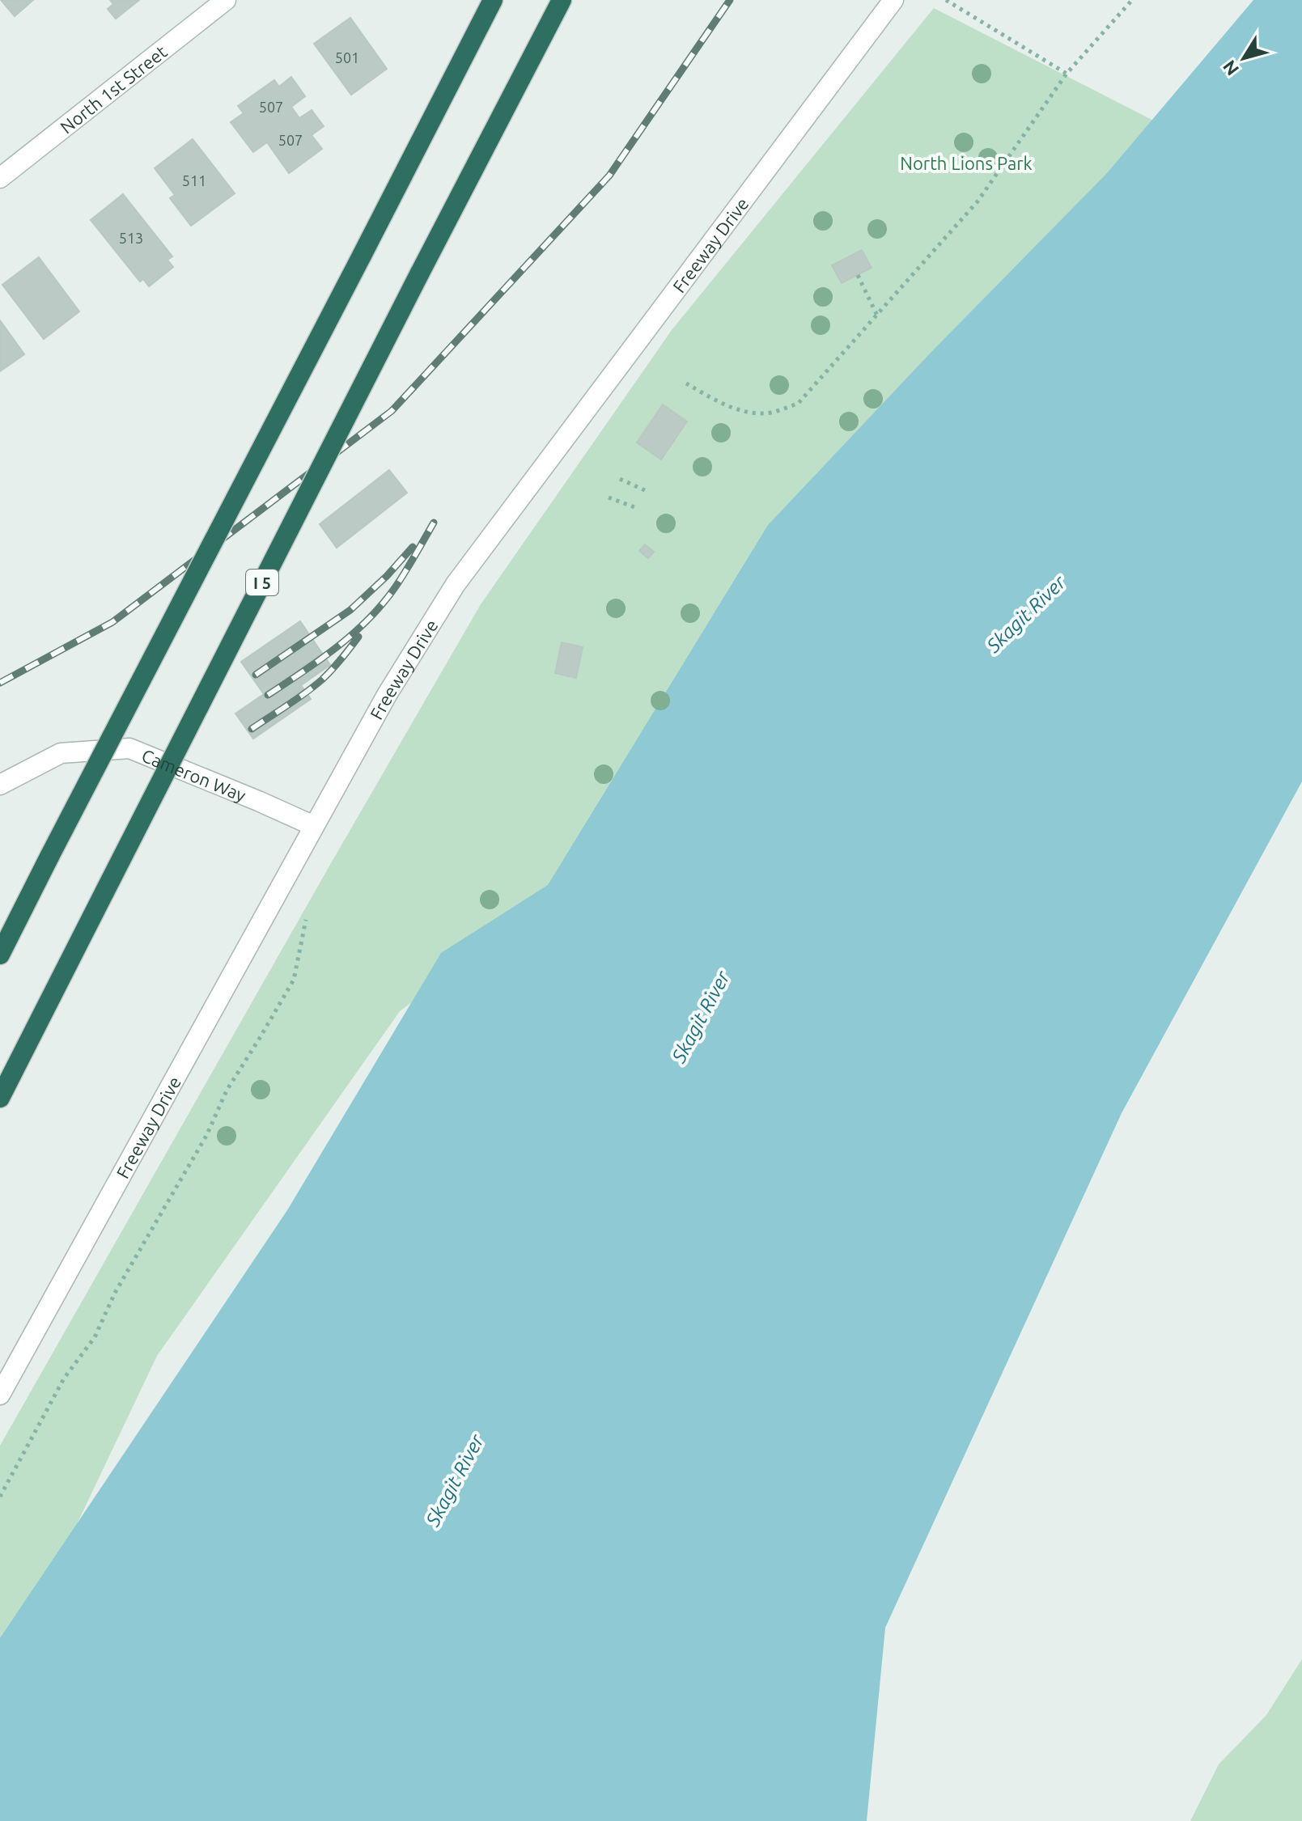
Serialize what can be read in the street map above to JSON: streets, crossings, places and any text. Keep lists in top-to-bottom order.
{
  "streets": {
    "highway": ["I 5"],
    "street": ["North 1st Street", "Freeway Drive", "Cameron Way"]
  },
  "crossings": [
    ["Freeway Drive", "Cameron Way"]
  ],
  "water": ["Skagit River"],
  "parks": ["North Lions Park"],
  "house_numbers": [
    "501",
    "507",
    "507",
    "511",
    "513"
  ],
  "north": "bottom left"
}
